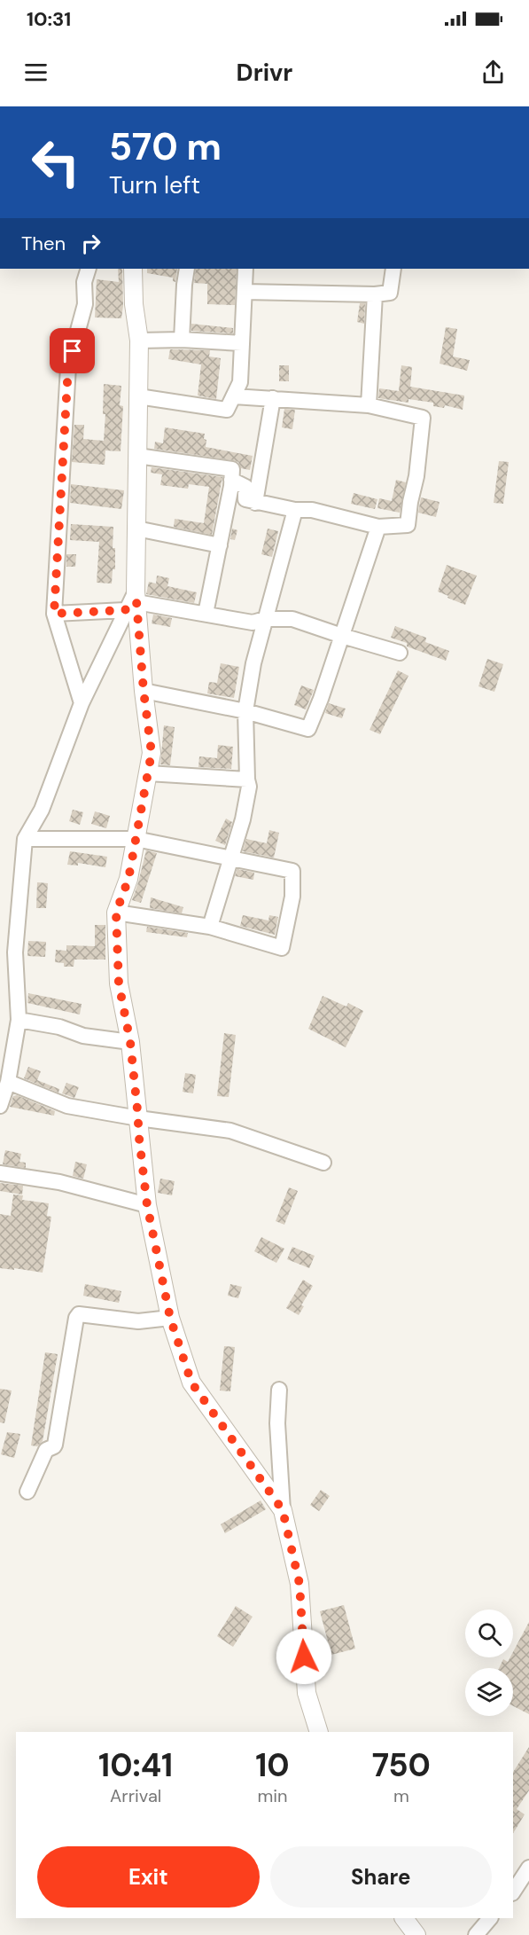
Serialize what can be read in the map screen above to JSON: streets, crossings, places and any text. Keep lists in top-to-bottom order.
{
  "page": {
    "status": "10:31",
    "header": "Drivr",
    "turn": ["570 m", "Turn left"],
    "then": "Then",
    "eta": [
      "10:41",
      "Arrival",
      "10",
      "min",
      "750",
      "m"
    ],
    "buttons": ["Exit", "Share"]
  }
}
